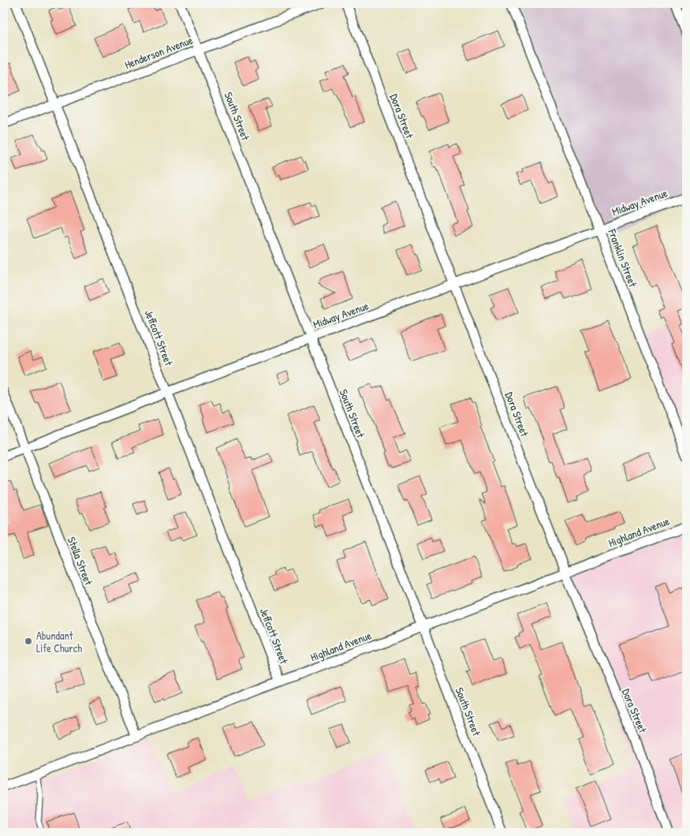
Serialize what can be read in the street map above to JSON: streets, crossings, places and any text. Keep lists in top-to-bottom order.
{
  "streets": {
    "street": [
      "Henderson Avenue",
      "South Street",
      "Dora Street",
      "Midway Avenue",
      "Franklin Street",
      "Jeffcott Street",
      "Highland Avenue",
      "Stella Street"
    ]
  },
  "crossings": [
    ["Henderson Avenue", "South Street"],
    ["Henderson Avenue", "Jeffcott Street"],
    ["South Street", "Midway Avenue"],
    ["South Street", "Highland Avenue"],
    ["Dora Street", "Midway Avenue"],
    ["Dora Street", "Highland Avenue"],
    ["Midway Avenue", "Franklin Street"],
    ["Midway Avenue", "Jeffcott Street"],
    ["Midway Avenue", "Stella Street"],
    ["Jeffcott Street", "Highland Avenue"],
    ["Highland Avenue", "Stella Street"]
  ],
  "places": ["Abundant Life Church"]
}
